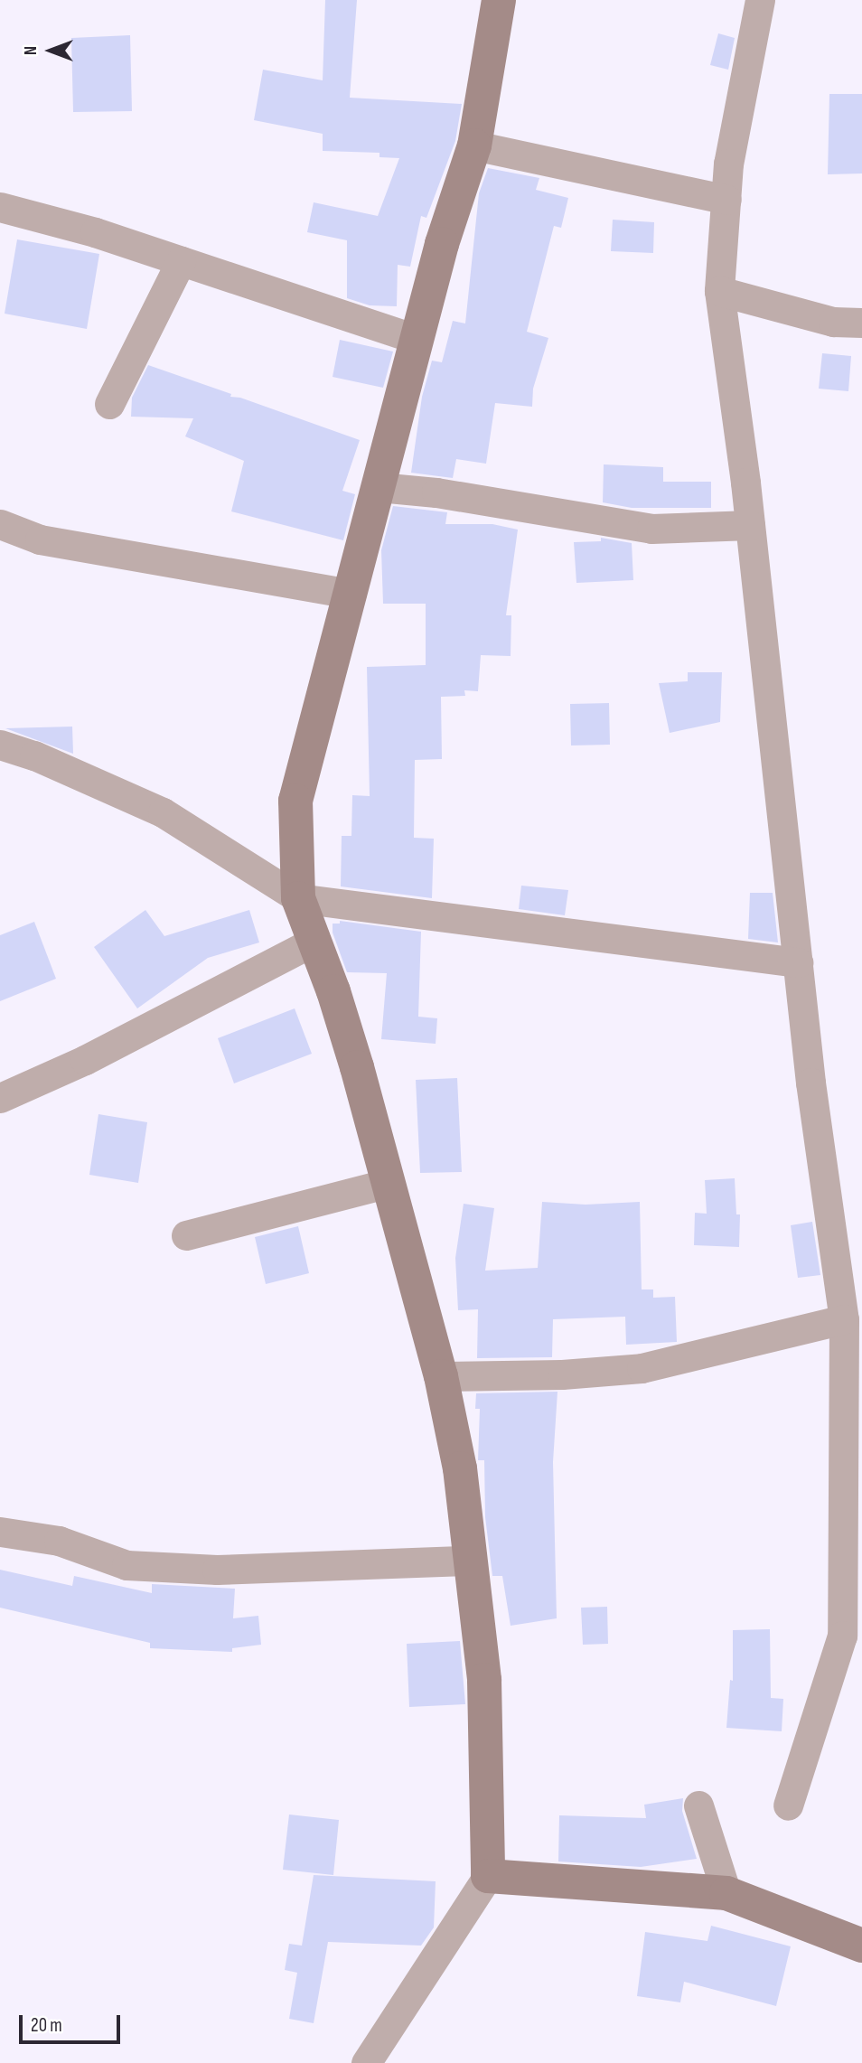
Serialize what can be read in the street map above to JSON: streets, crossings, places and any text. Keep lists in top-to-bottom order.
{
  "scale_bar": "20 m",
  "north": "left"
}
